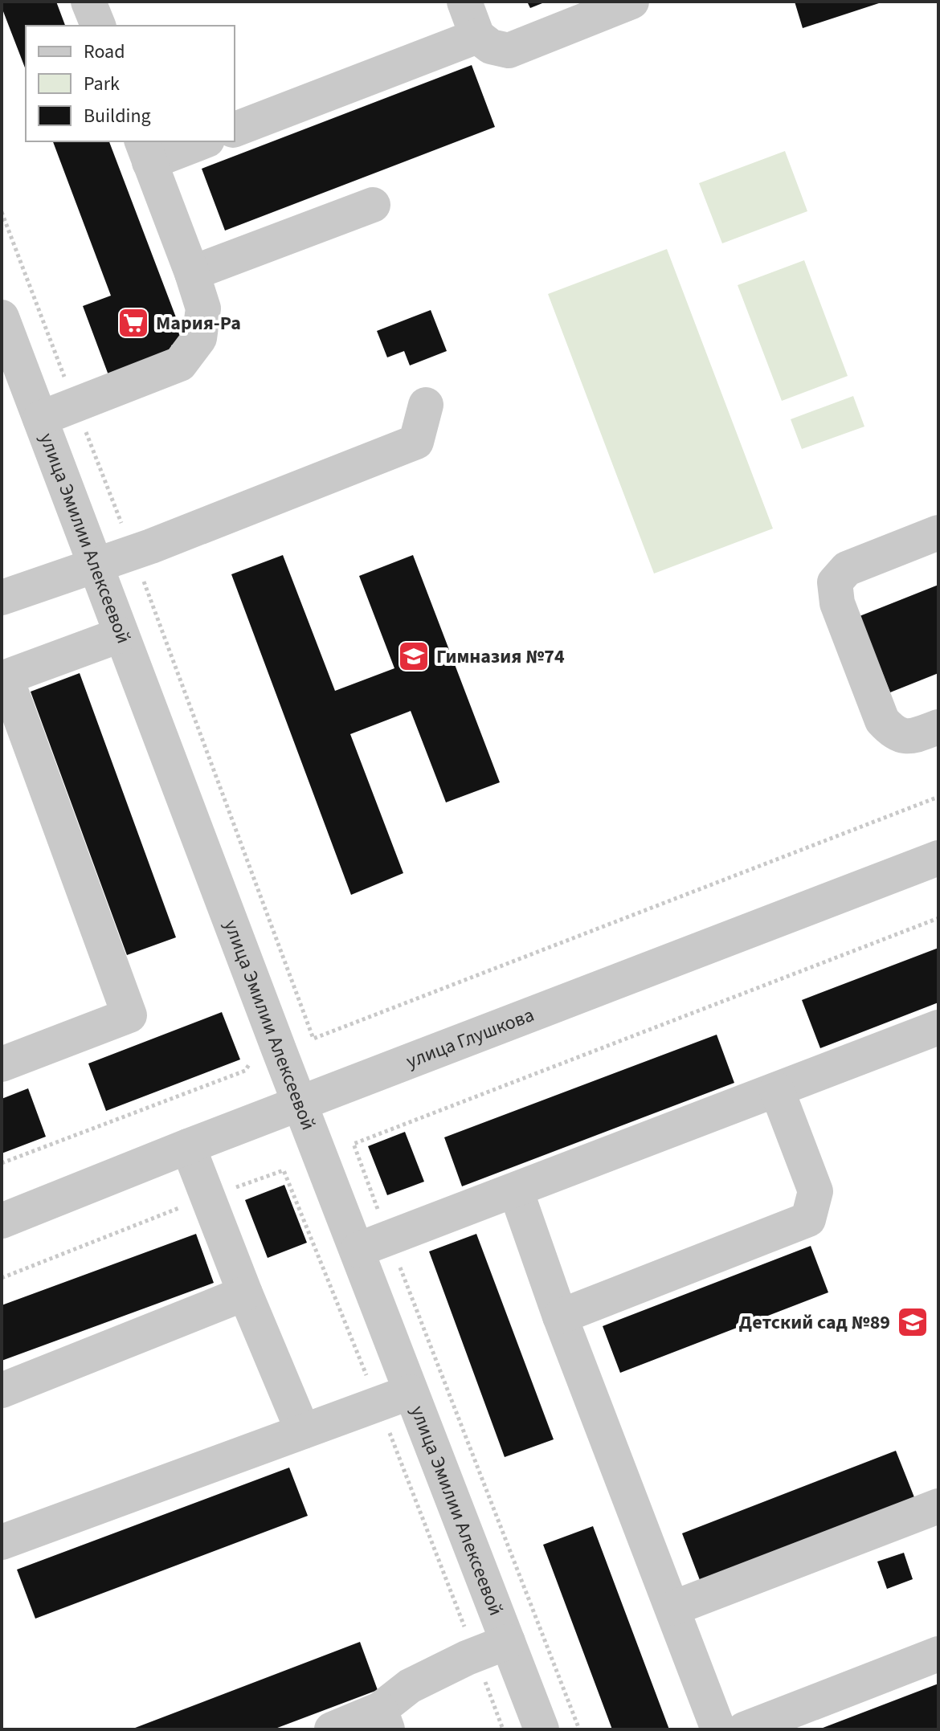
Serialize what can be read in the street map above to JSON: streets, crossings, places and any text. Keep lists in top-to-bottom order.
{
  "streets": {
    "street": ["улица Эмилии Алексеевой", "улица Глушкова"]
  },
  "crossings": [
    ["улица Эмилии Алексеевой", "улица Глушкова"]
  ],
  "places": {
    "supermarket": ["Мария-Ра"],
    "school or university": ["Гимназия №74", "Детский сад №89"]
  },
  "legend": ["Road", "Park", "Building"]
}
